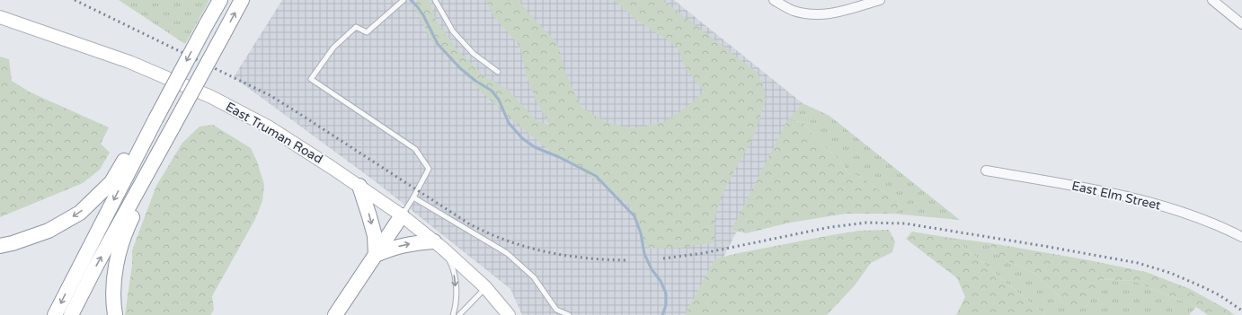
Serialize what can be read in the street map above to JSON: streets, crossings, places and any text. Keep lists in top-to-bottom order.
{
  "streets": {
    "main road": ["East Truman Road"],
    "street": ["East Elm Street"]
  }
}
